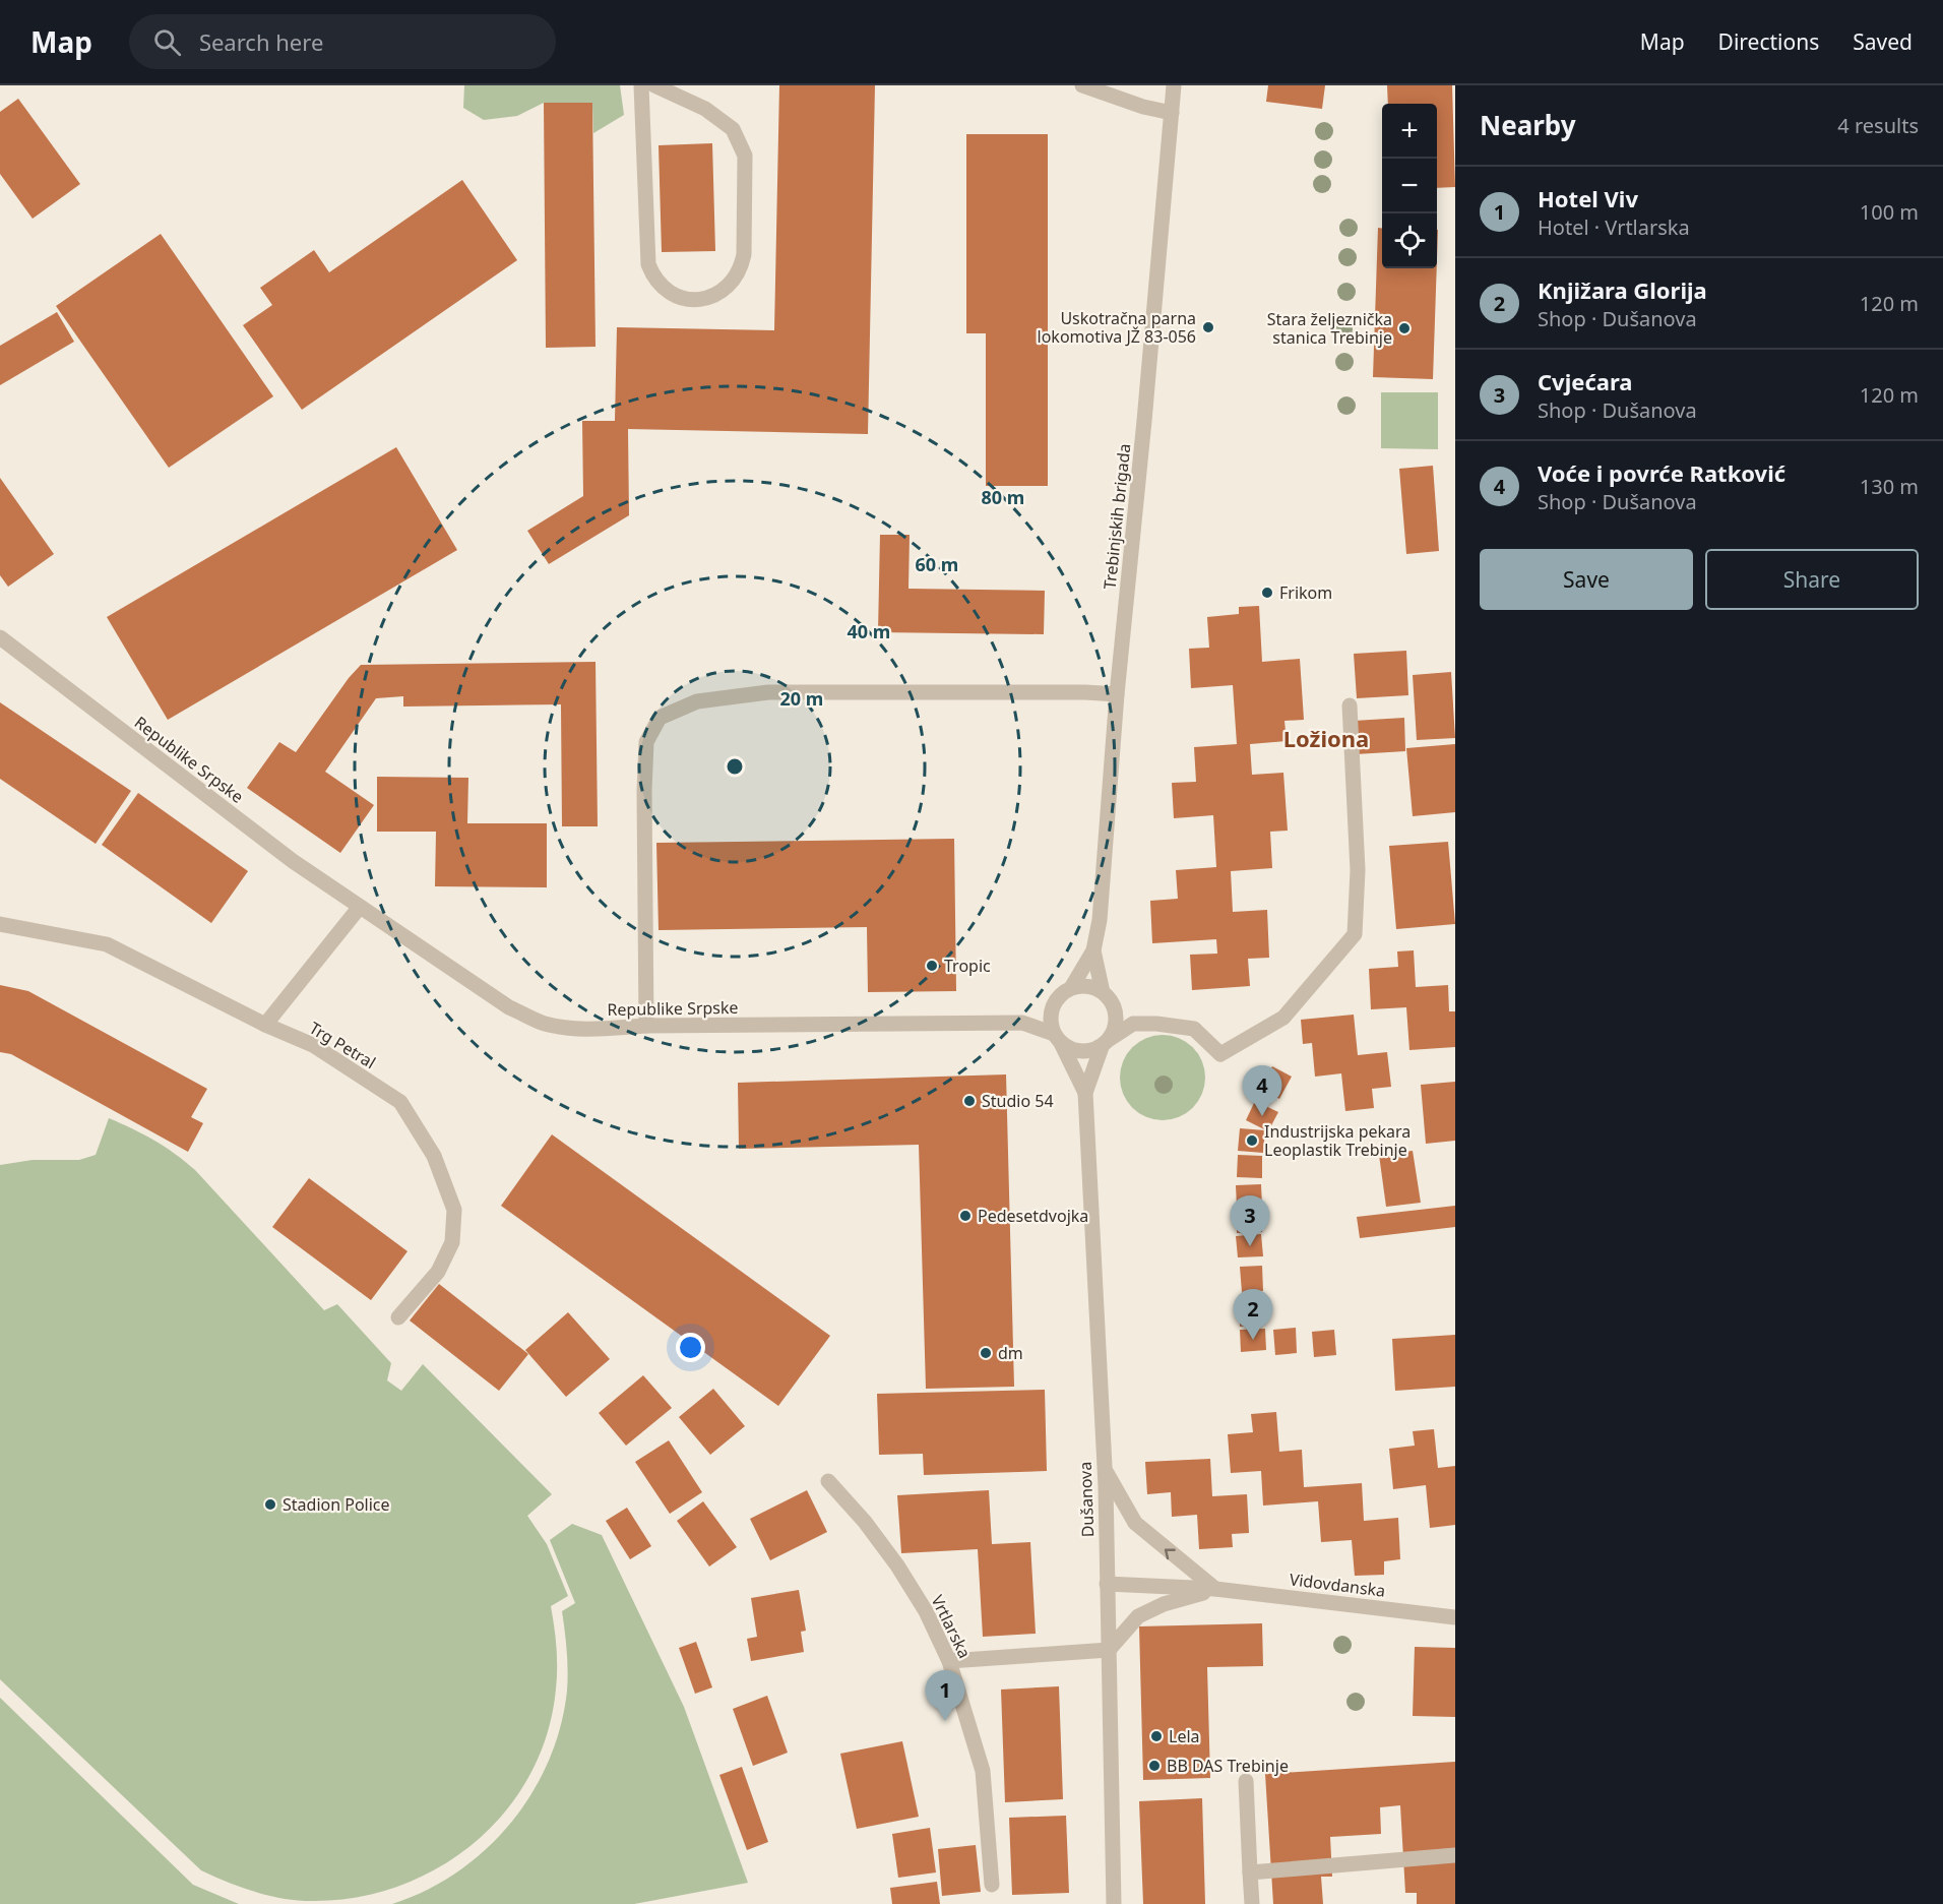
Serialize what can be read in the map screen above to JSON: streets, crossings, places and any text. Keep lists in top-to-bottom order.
{
  "streets": {
    "street": [
      "Trebinjskih brigada",
      "Republike Srpske",
      "Trg Petral",
      "Dušanova",
      "Vidovdanska",
      "Vrtlarska"
    ]
  },
  "crossings": [
    ["Dušanova", "Vidovdanska"]
  ],
  "districts": ["Ložiona"],
  "places": [
    "Uskotračna parna lokomotiva JŽ 83-056",
    "Stara željeznička stanica Trebinje",
    "Frikom",
    "Tropic",
    "Studio 54",
    "Industrijska pekara Leoplastik Trebinje",
    "Pedesetdvojka",
    "dm",
    "Stadion Police",
    "Lela",
    "BB DAS Trebinje"
  ],
  "page": {
    "header": "Map",
    "search": "Search here",
    "nav": ["Map", "Directions", "Saved"],
    "heading": ["Nearby", "4 results"],
    "map_buttons": ["+", "−"],
    "list": [
      {
        "mark": "1",
        "name": "Hotel Viv",
        "note": "Hotel · Vrtlarska",
        "value": "100 m"
      },
      {
        "mark": "2",
        "name": "Knjižara Glorija",
        "note": "Shop · Dušanova",
        "value": "120 m"
      },
      {
        "mark": "3",
        "name": "Cvjećara",
        "note": "Shop · Dušanova",
        "value": "120 m"
      },
      {
        "mark": "4",
        "name": "Voće i povrće Ratković",
        "note": "Shop · Dušanova",
        "value": "130 m"
      }
    ],
    "buttons": ["Save", "Share"],
    "pins": [
      "4",
      "3",
      "2",
      "1"
    ]
  },
  "rings": [
    "80 m",
    "60 m",
    "40 m",
    "20 m"
  ]
}
